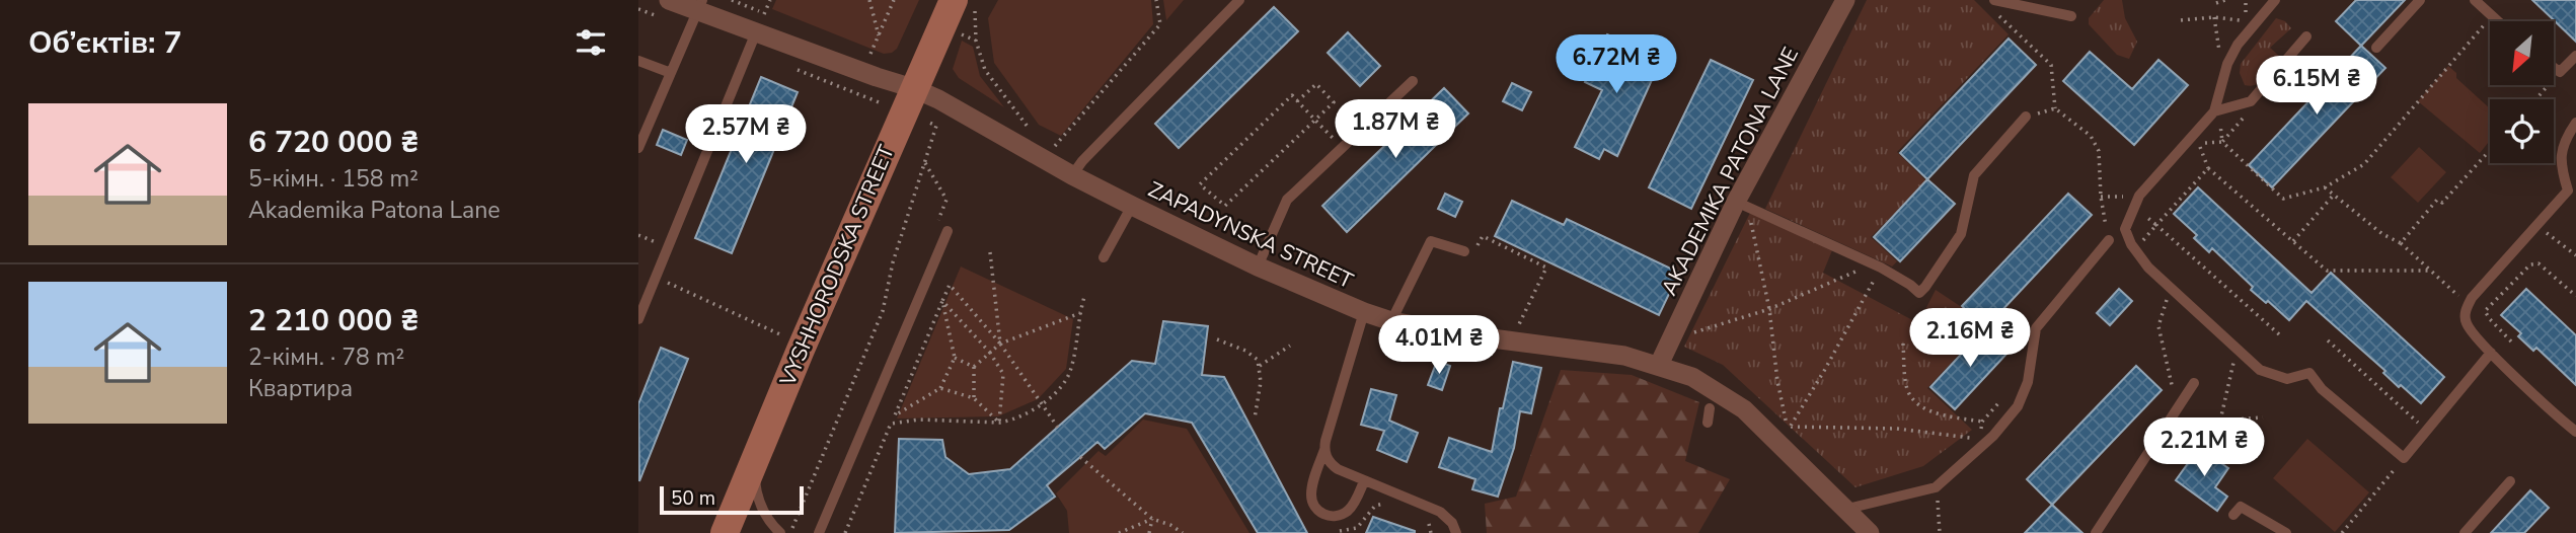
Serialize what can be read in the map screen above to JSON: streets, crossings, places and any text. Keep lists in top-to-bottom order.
{
  "streets": {
    "main road": ["VYSHHORODSKA STREET"],
    "street": ["AKADEMIKA PATONA LANE", "ZAPADYNSKA STREET"]
  },
  "crossings": [
    ["AKADEMIKA PATONA LANE", "ZAPADYNSKA STREET"],
    ["ZAPADYNSKA STREET", "VYSHHORODSKA STREET"]
  ],
  "scale_bar": "50 m",
  "north": "bottom left",
  "page": {
    "heading": "Об’єктів: 7",
    "price": [
      "6.72M ₴",
      "6.15M ₴",
      "1.87M ₴",
      "2.57M ₴",
      "2.16M ₴",
      "4.01M ₴",
      "2.21M ₴"
    ],
    "list": [
      {
        "name": "6 720 000 ₴",
        "note": "5-кімн. · 158 m² · Akademika Patona Lane"
      },
      {
        "name": "2 210 000 ₴",
        "note": "2-кімн. · 78 m² · Квартира"
      }
    ],
    "scale": "50 m"
  }
}
